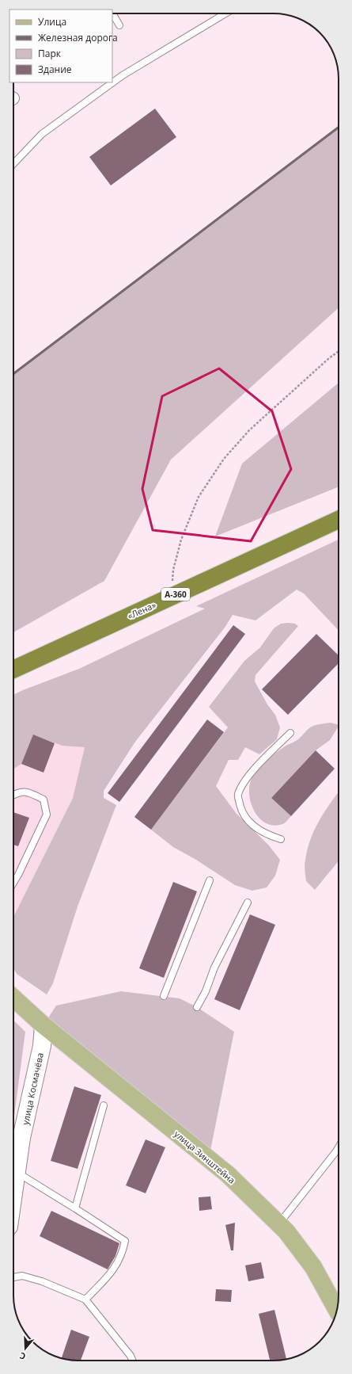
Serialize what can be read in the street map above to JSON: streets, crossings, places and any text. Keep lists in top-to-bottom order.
{
  "streets": {
    "highway": ["А-360", "«Лена»"],
    "main road": ["улица Космачёва", "улица Зинштейна"]
  },
  "crossings": [
    ["улица Космачёва", "улица Зинштейна"]
  ],
  "legend": [
    "Улица",
    "Железная дорога",
    "Парк",
    "Здание"
  ],
  "north": "bottom"
}
